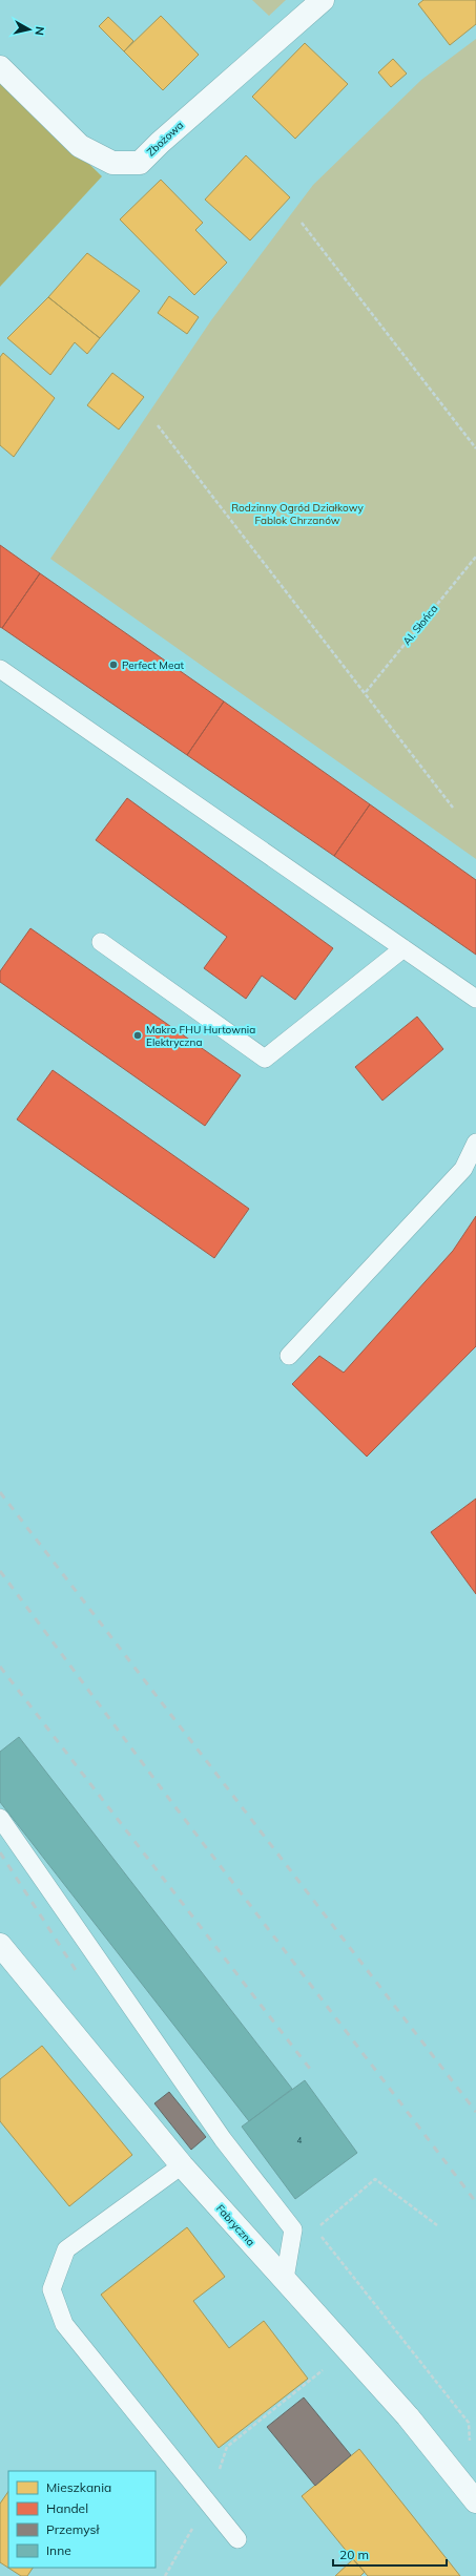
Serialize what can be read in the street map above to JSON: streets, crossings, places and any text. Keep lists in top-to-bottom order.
{
  "streets": {
    "street": ["Zbożowa", "Fabryczna"],
    "path": ["Al. Słońca"]
  },
  "parks": ["Rodzinny Ogród Działkowy Fablok Chrzanów"],
  "places": ["Perfect Meat", "Makro FHU Hurtownia Elektryczna"],
  "house_numbers": ["4"],
  "legend": [
    "Mieszkania",
    "Handel",
    "Przemysł",
    "Inne"
  ],
  "scale_bar": "20 m",
  "north": "right"
}
